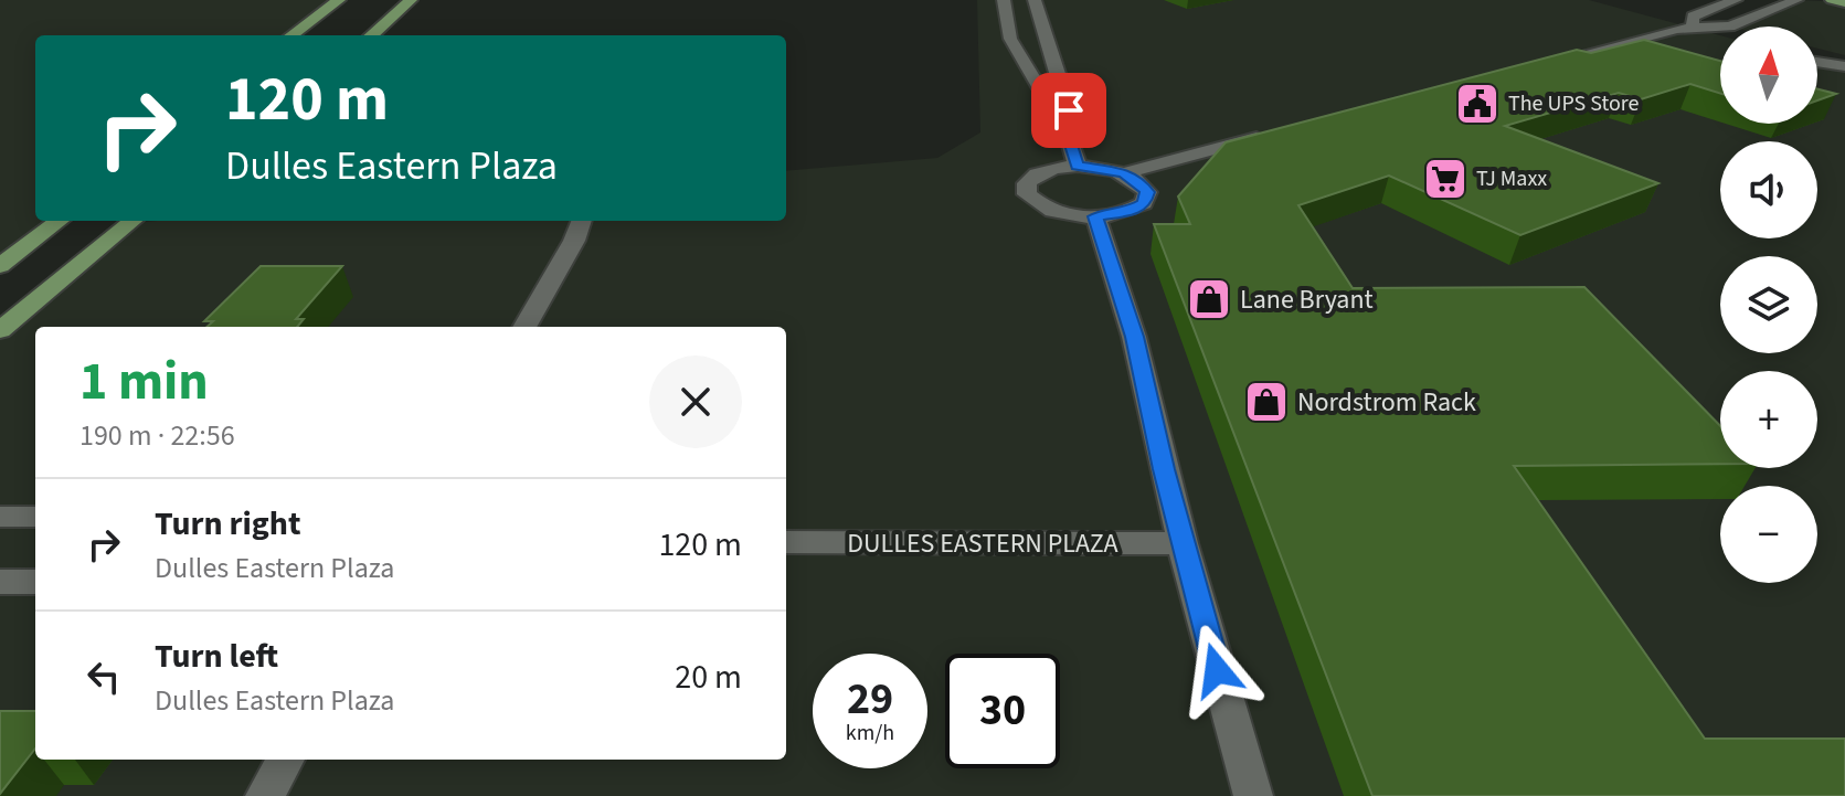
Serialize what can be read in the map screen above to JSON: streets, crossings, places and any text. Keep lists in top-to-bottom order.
{
  "streets": {
    "street": ["DULLES EASTERN PLAZA"]
  },
  "places": {
    "public building": ["The UPS Store"],
    "supermarket": ["TJ Maxx"],
    "shop": ["Lane Bryant", "Nordstrom Rack"]
  },
  "north": "top",
  "page": {
    "map_buttons": ["+", "−"],
    "turn": ["120 m", "Dulles Eastern Plaza"],
    "heading": ["1 min", "190 m · 22:56"],
    "list": [
      {
        "name": "Turn right",
        "note": "Dulles Eastern Plaza",
        "value": "120 m"
      },
      {
        "name": "Turn left",
        "note": "Dulles Eastern Plaza",
        "value": "20 m"
      }
    ],
    "speed": "29 km/h",
    "limit": "30"
  }
}
